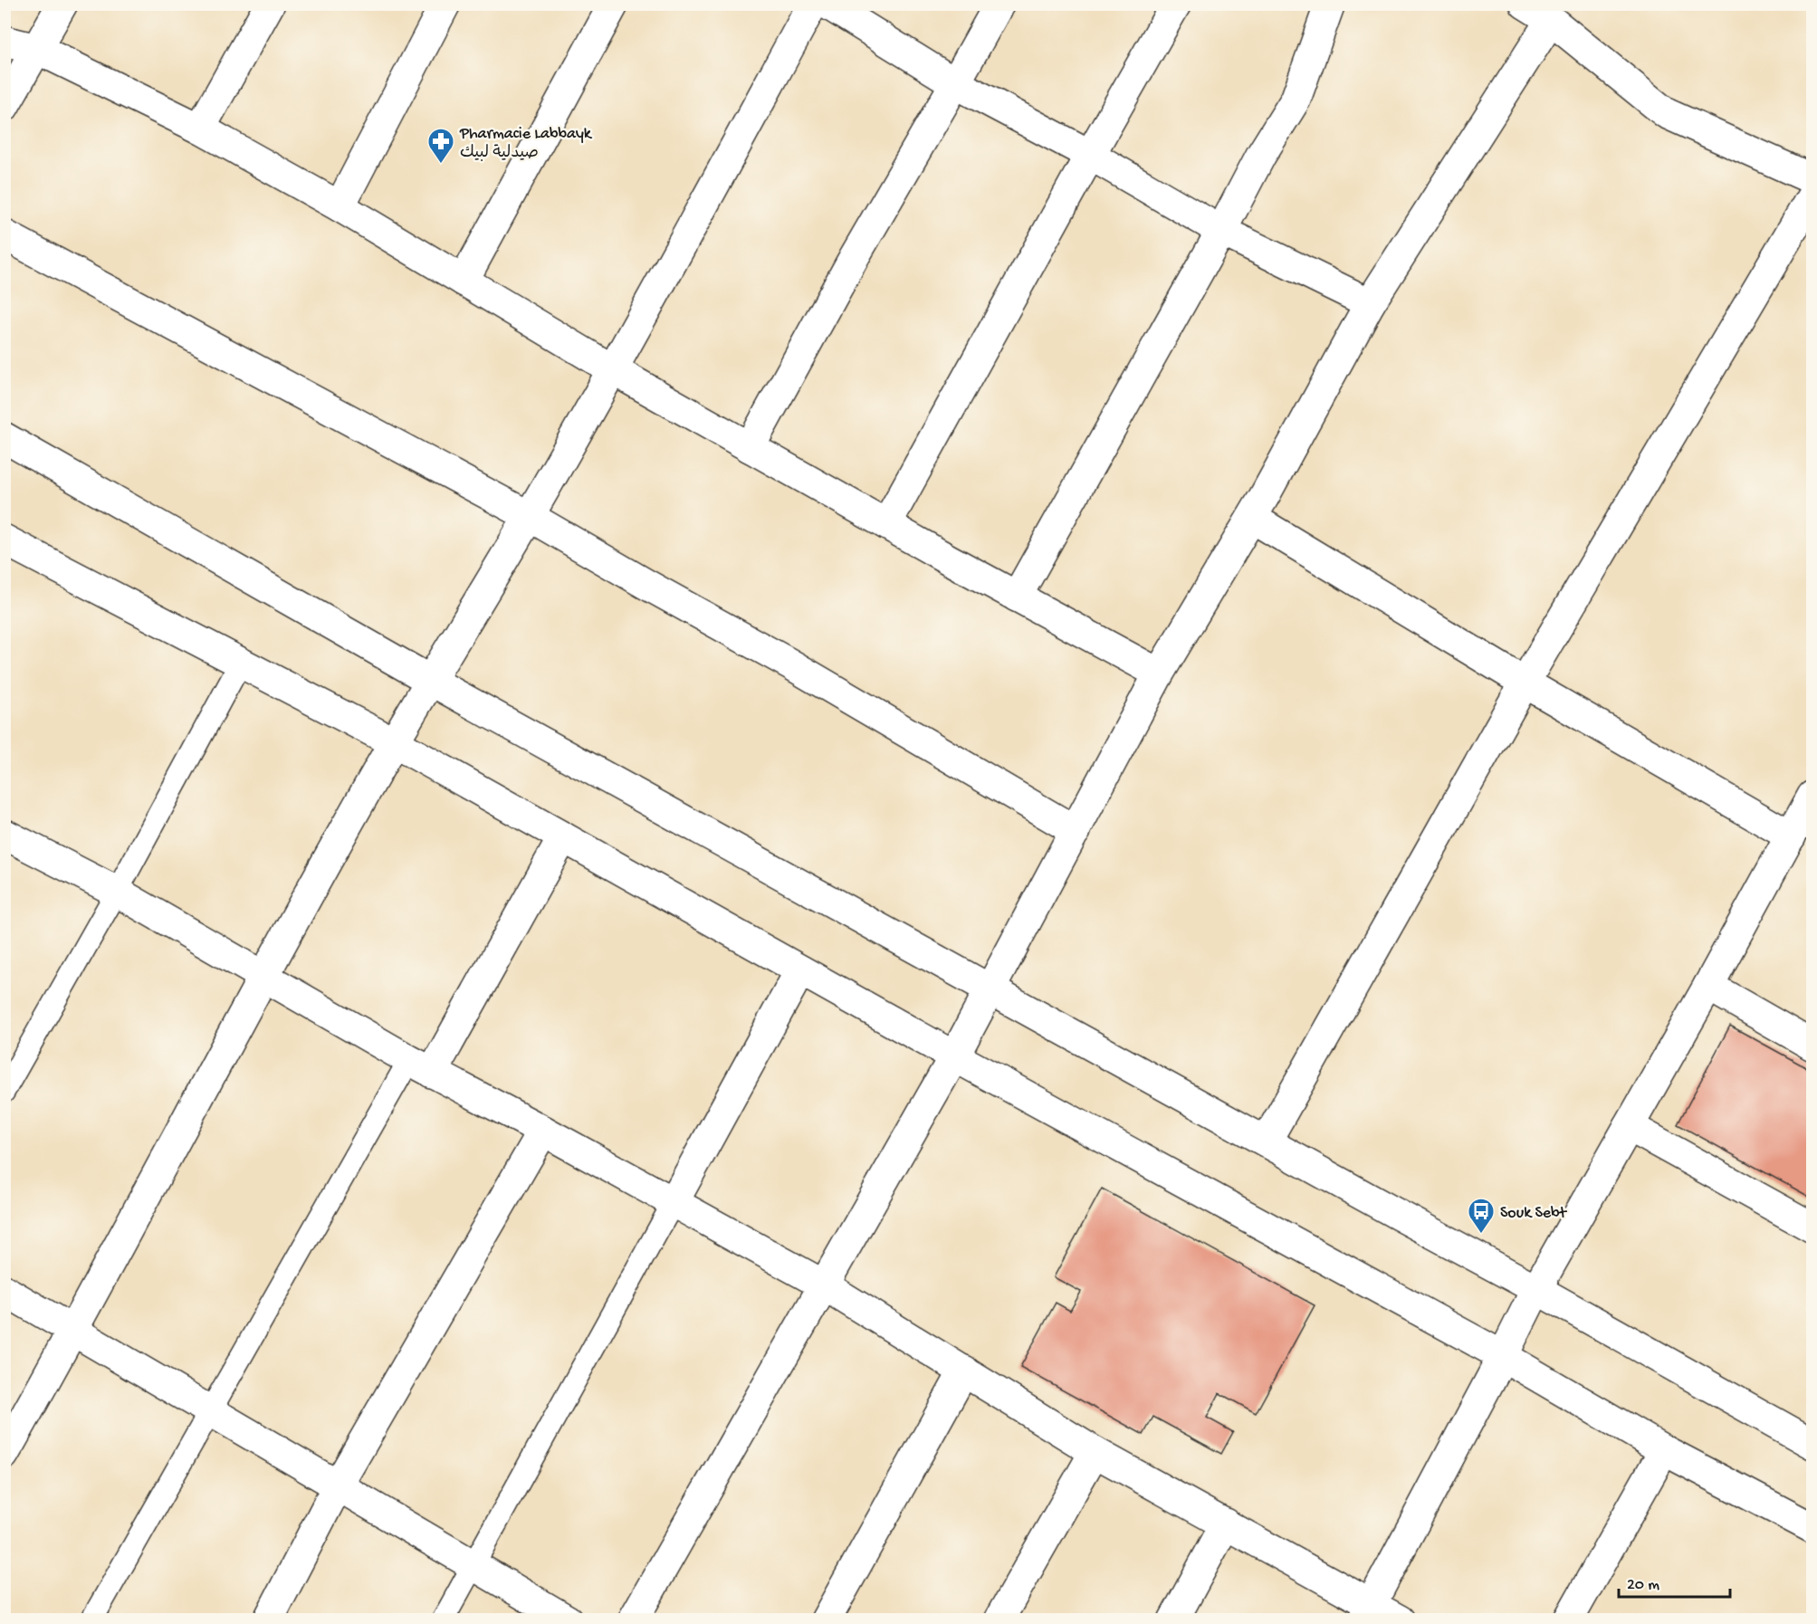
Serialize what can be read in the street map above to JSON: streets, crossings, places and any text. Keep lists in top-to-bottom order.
{
  "places": {
    "pharmacy": ["Pharmacie Labbayk صيدلية لبيك"],
    "bus stop": ["Souk Sebt"]
  },
  "scale_bar": "20 m"
}
